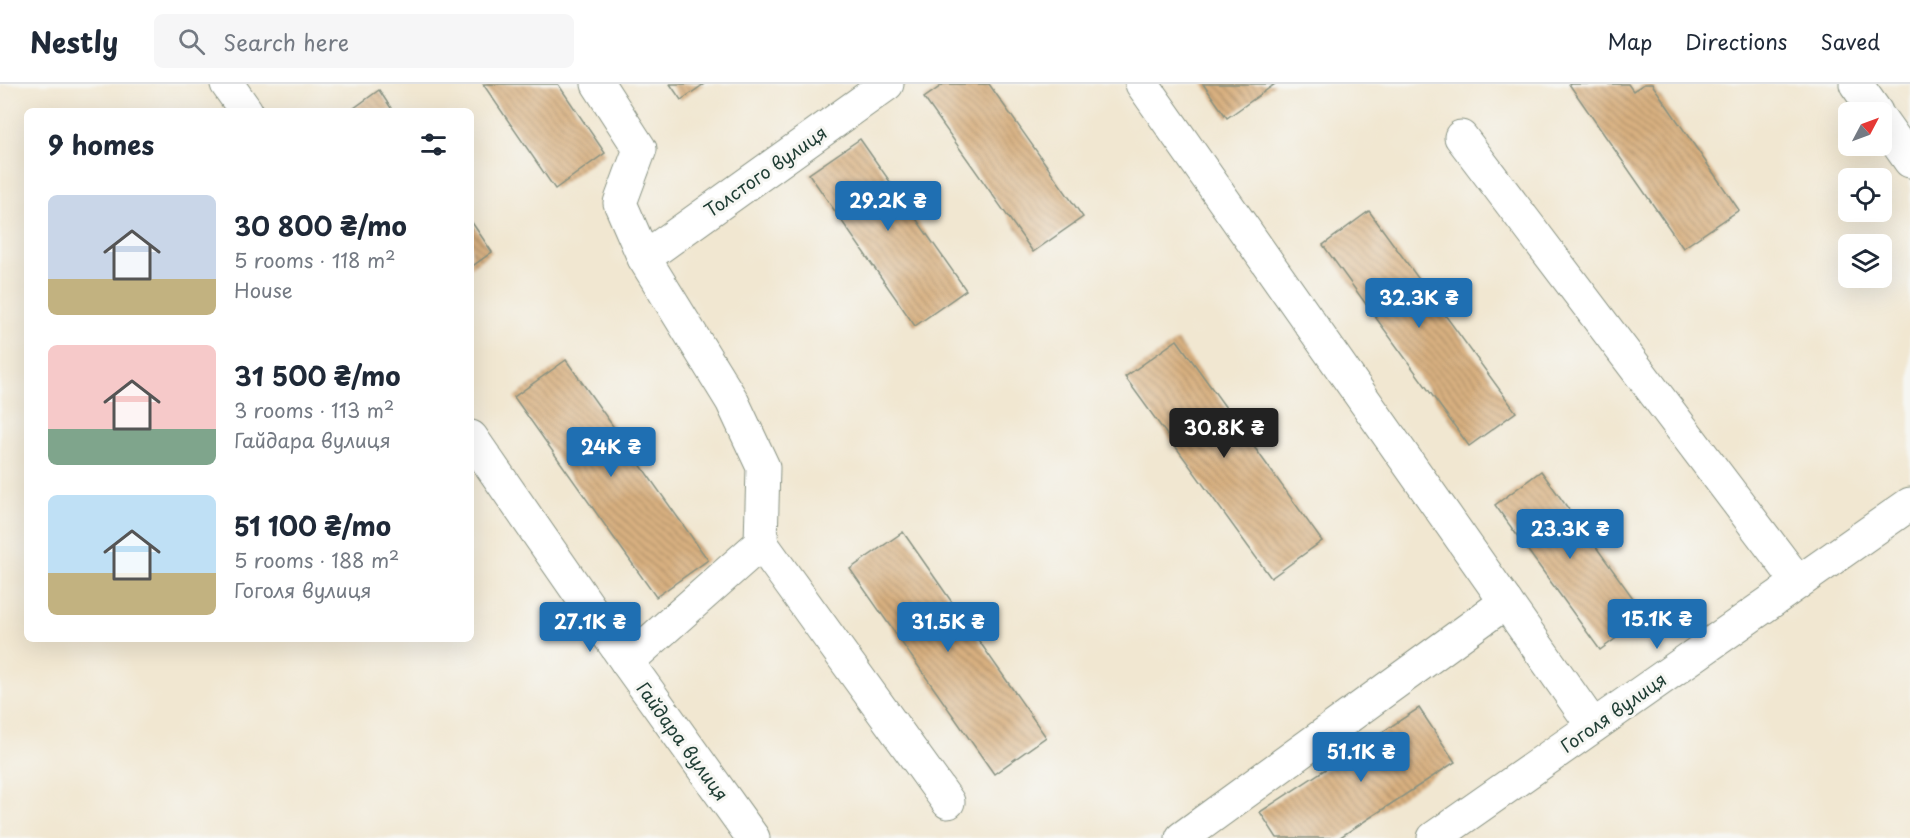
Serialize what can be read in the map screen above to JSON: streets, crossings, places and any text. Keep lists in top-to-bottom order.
{
  "streets": {
    "street": ["Толстого вулиця", "Гоголя вулиця", "Гайдара вулиця"]
  },
  "north": "top right",
  "page": {
    "header": "Nestly",
    "search": "Search here",
    "nav": ["Map", "Directions", "Saved"],
    "heading": "9 homes",
    "list": [
      {
        "name": "30 800 ₴/mo",
        "note": "5 rooms · 118 m² · House"
      },
      {
        "name": "31 500 ₴/mo",
        "note": "3 rooms · 113 m² · Гайдара вулиця"
      },
      {
        "name": "51 100 ₴/mo",
        "note": "5 rooms · 188 m² · Гоголя вулиця"
      }
    ],
    "price": [
      "29.2K ₴",
      "32.3K ₴",
      "30.8K ₴",
      "24K ₴",
      "23.3K ₴",
      "15.1K ₴",
      "27.1K ₴",
      "31.5K ₴",
      "51.1K ₴"
    ]
  }
}
